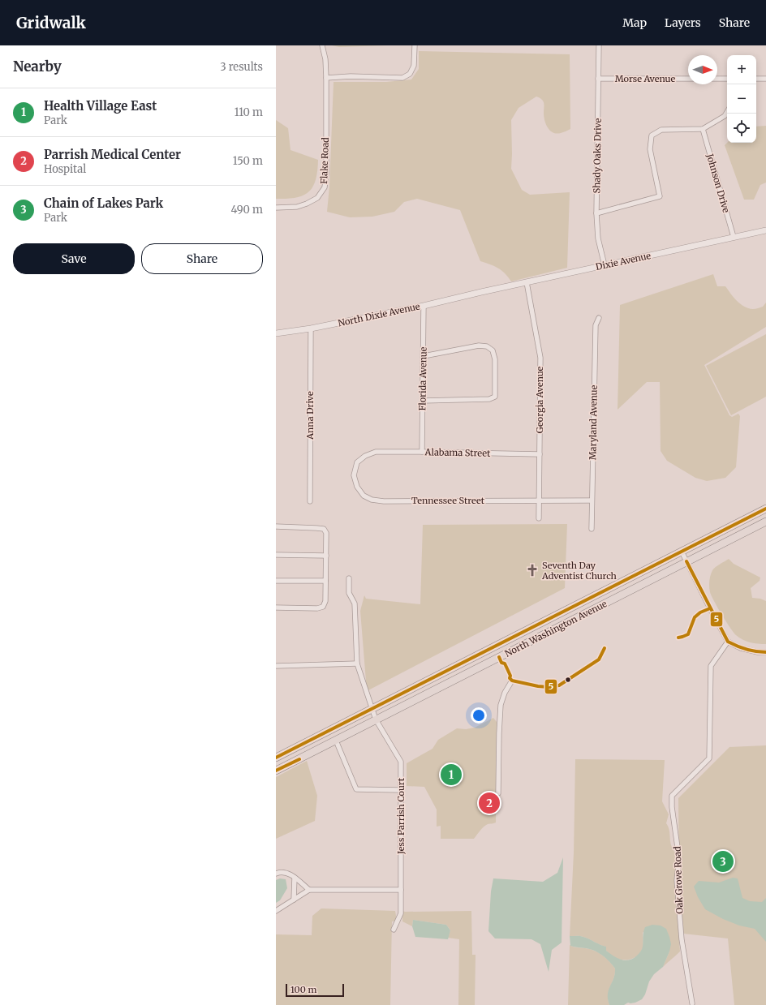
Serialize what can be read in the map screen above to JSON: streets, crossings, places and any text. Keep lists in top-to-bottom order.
{
  "streets": {
    "main road": ["North Washington Avenue"],
    "street": [
      "Morse Avenue",
      "Shady Oaks Drive",
      "Flake Road",
      "Johnson Drive",
      "Dixie Avenue",
      "North Dixie Avenue",
      "Florida Avenue",
      "Georgia Avenue",
      "Anna Drive",
      "Maryland Avenue",
      "Alabama Street",
      "Tennessee Street",
      "Jess Parrish Court",
      "Oak Grove Road"
    ]
  },
  "crossings": [
    ["Morse Avenue", "Shady Oaks Drive"],
    ["Shady Oaks Drive", "Dixie Avenue"],
    ["Johnson Drive", "Dixie Avenue"],
    ["Dixie Avenue", "North Dixie Avenue"],
    ["Dixie Avenue", "Georgia Avenue"],
    ["North Dixie Avenue", "Florida Avenue"],
    ["North Dixie Avenue", "Anna Drive"],
    ["Florida Avenue", "Alabama Street"],
    ["Georgia Avenue", "Alabama Street"],
    ["Georgia Avenue", "Tennessee Street"],
    ["Maryland Avenue", "Tennessee Street"],
    ["Alabama Street", "Tennessee Street"],
    ["North Washington Avenue", "Jess Parrish Court"]
  ],
  "places": {
    "church": ["Seventh Day Adventist Church"]
  },
  "lines": ["transit line 5"],
  "scale_bar": "100 m",
  "north": "right",
  "page": {
    "header": "Gridwalk",
    "nav": ["Map", "Layers", "Share"],
    "heading": ["Nearby", "3 results"],
    "map_buttons": ["+", "−"],
    "list": [
      {
        "mark": "1",
        "name": "Health Village East",
        "note": "Park",
        "value": "110 m"
      },
      {
        "mark": "2",
        "name": "Parrish Medical Center",
        "note": "Hospital",
        "value": "150 m"
      },
      {
        "mark": "3",
        "name": "Chain of Lakes Park",
        "note": "Park",
        "value": "490 m"
      }
    ],
    "buttons": ["Save", "Share"],
    "pins": ["1", "2", "3"],
    "scale": "100 m"
  }
}
